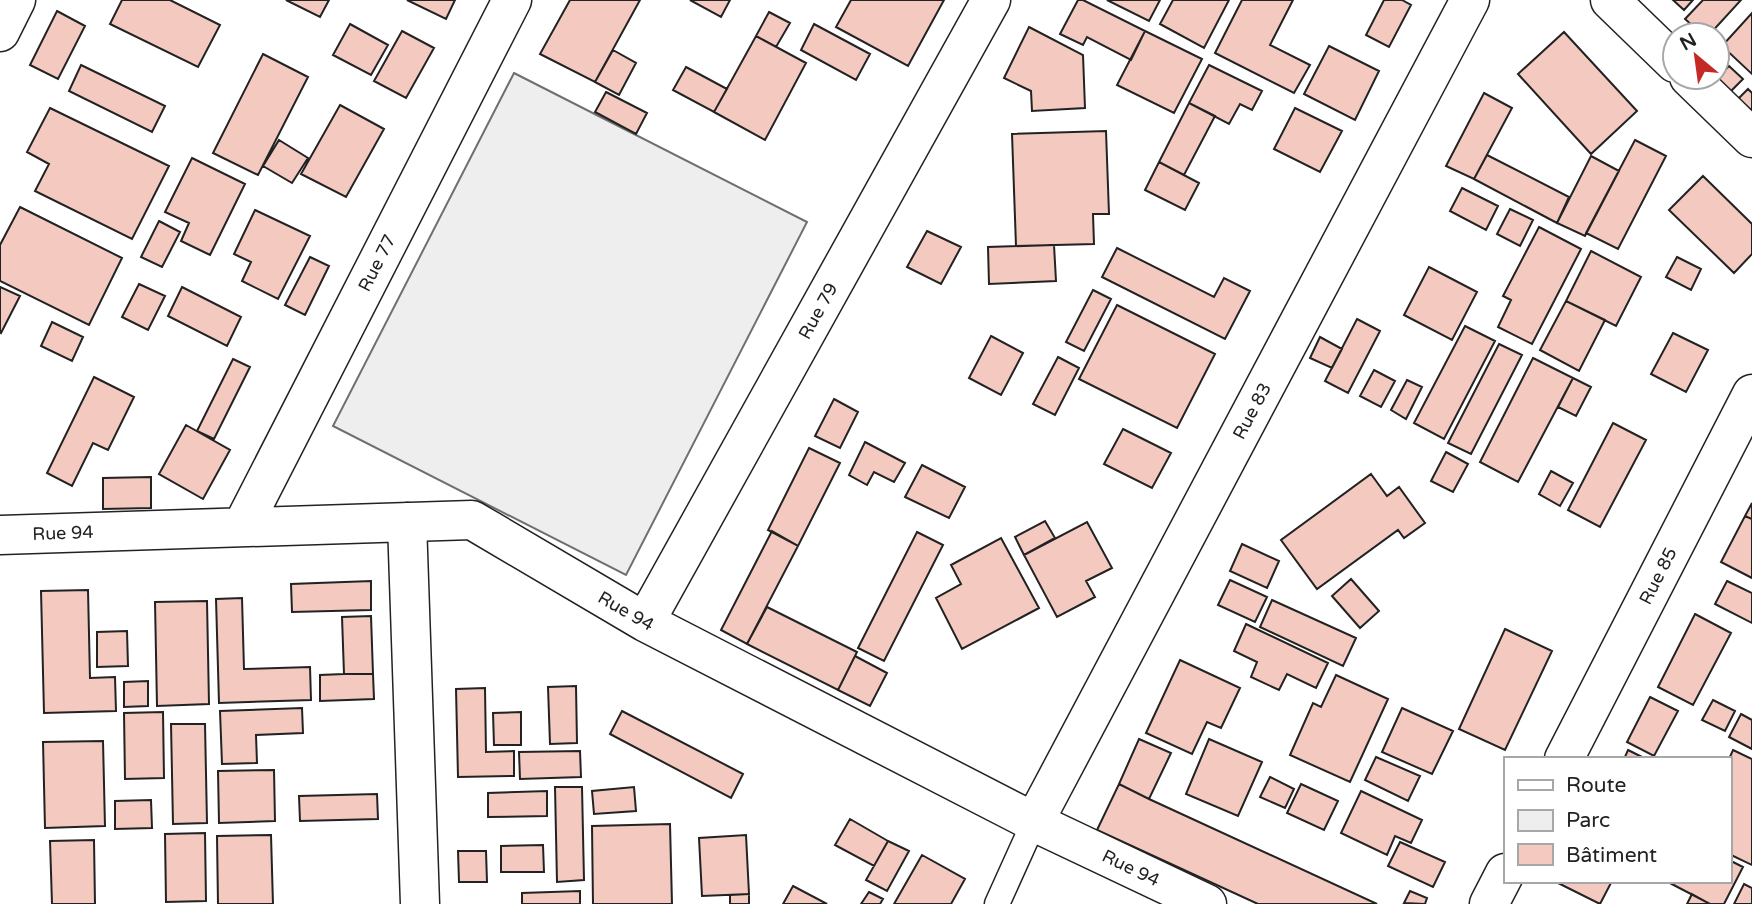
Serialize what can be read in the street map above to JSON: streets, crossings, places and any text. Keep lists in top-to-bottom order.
{
  "streets": {
    "street": [
      "Rue 77",
      "Rue 79",
      "Rue 83",
      "Rue 94",
      "Rue 85"
    ]
  },
  "crossings": [
    ["Rue 77", "Rue 94"],
    ["Rue 79", "Rue 94"],
    ["Rue 83", "Rue 94"]
  ],
  "legend": ["Route", "Parc", "Bâtiment"],
  "north": "top left"
}
